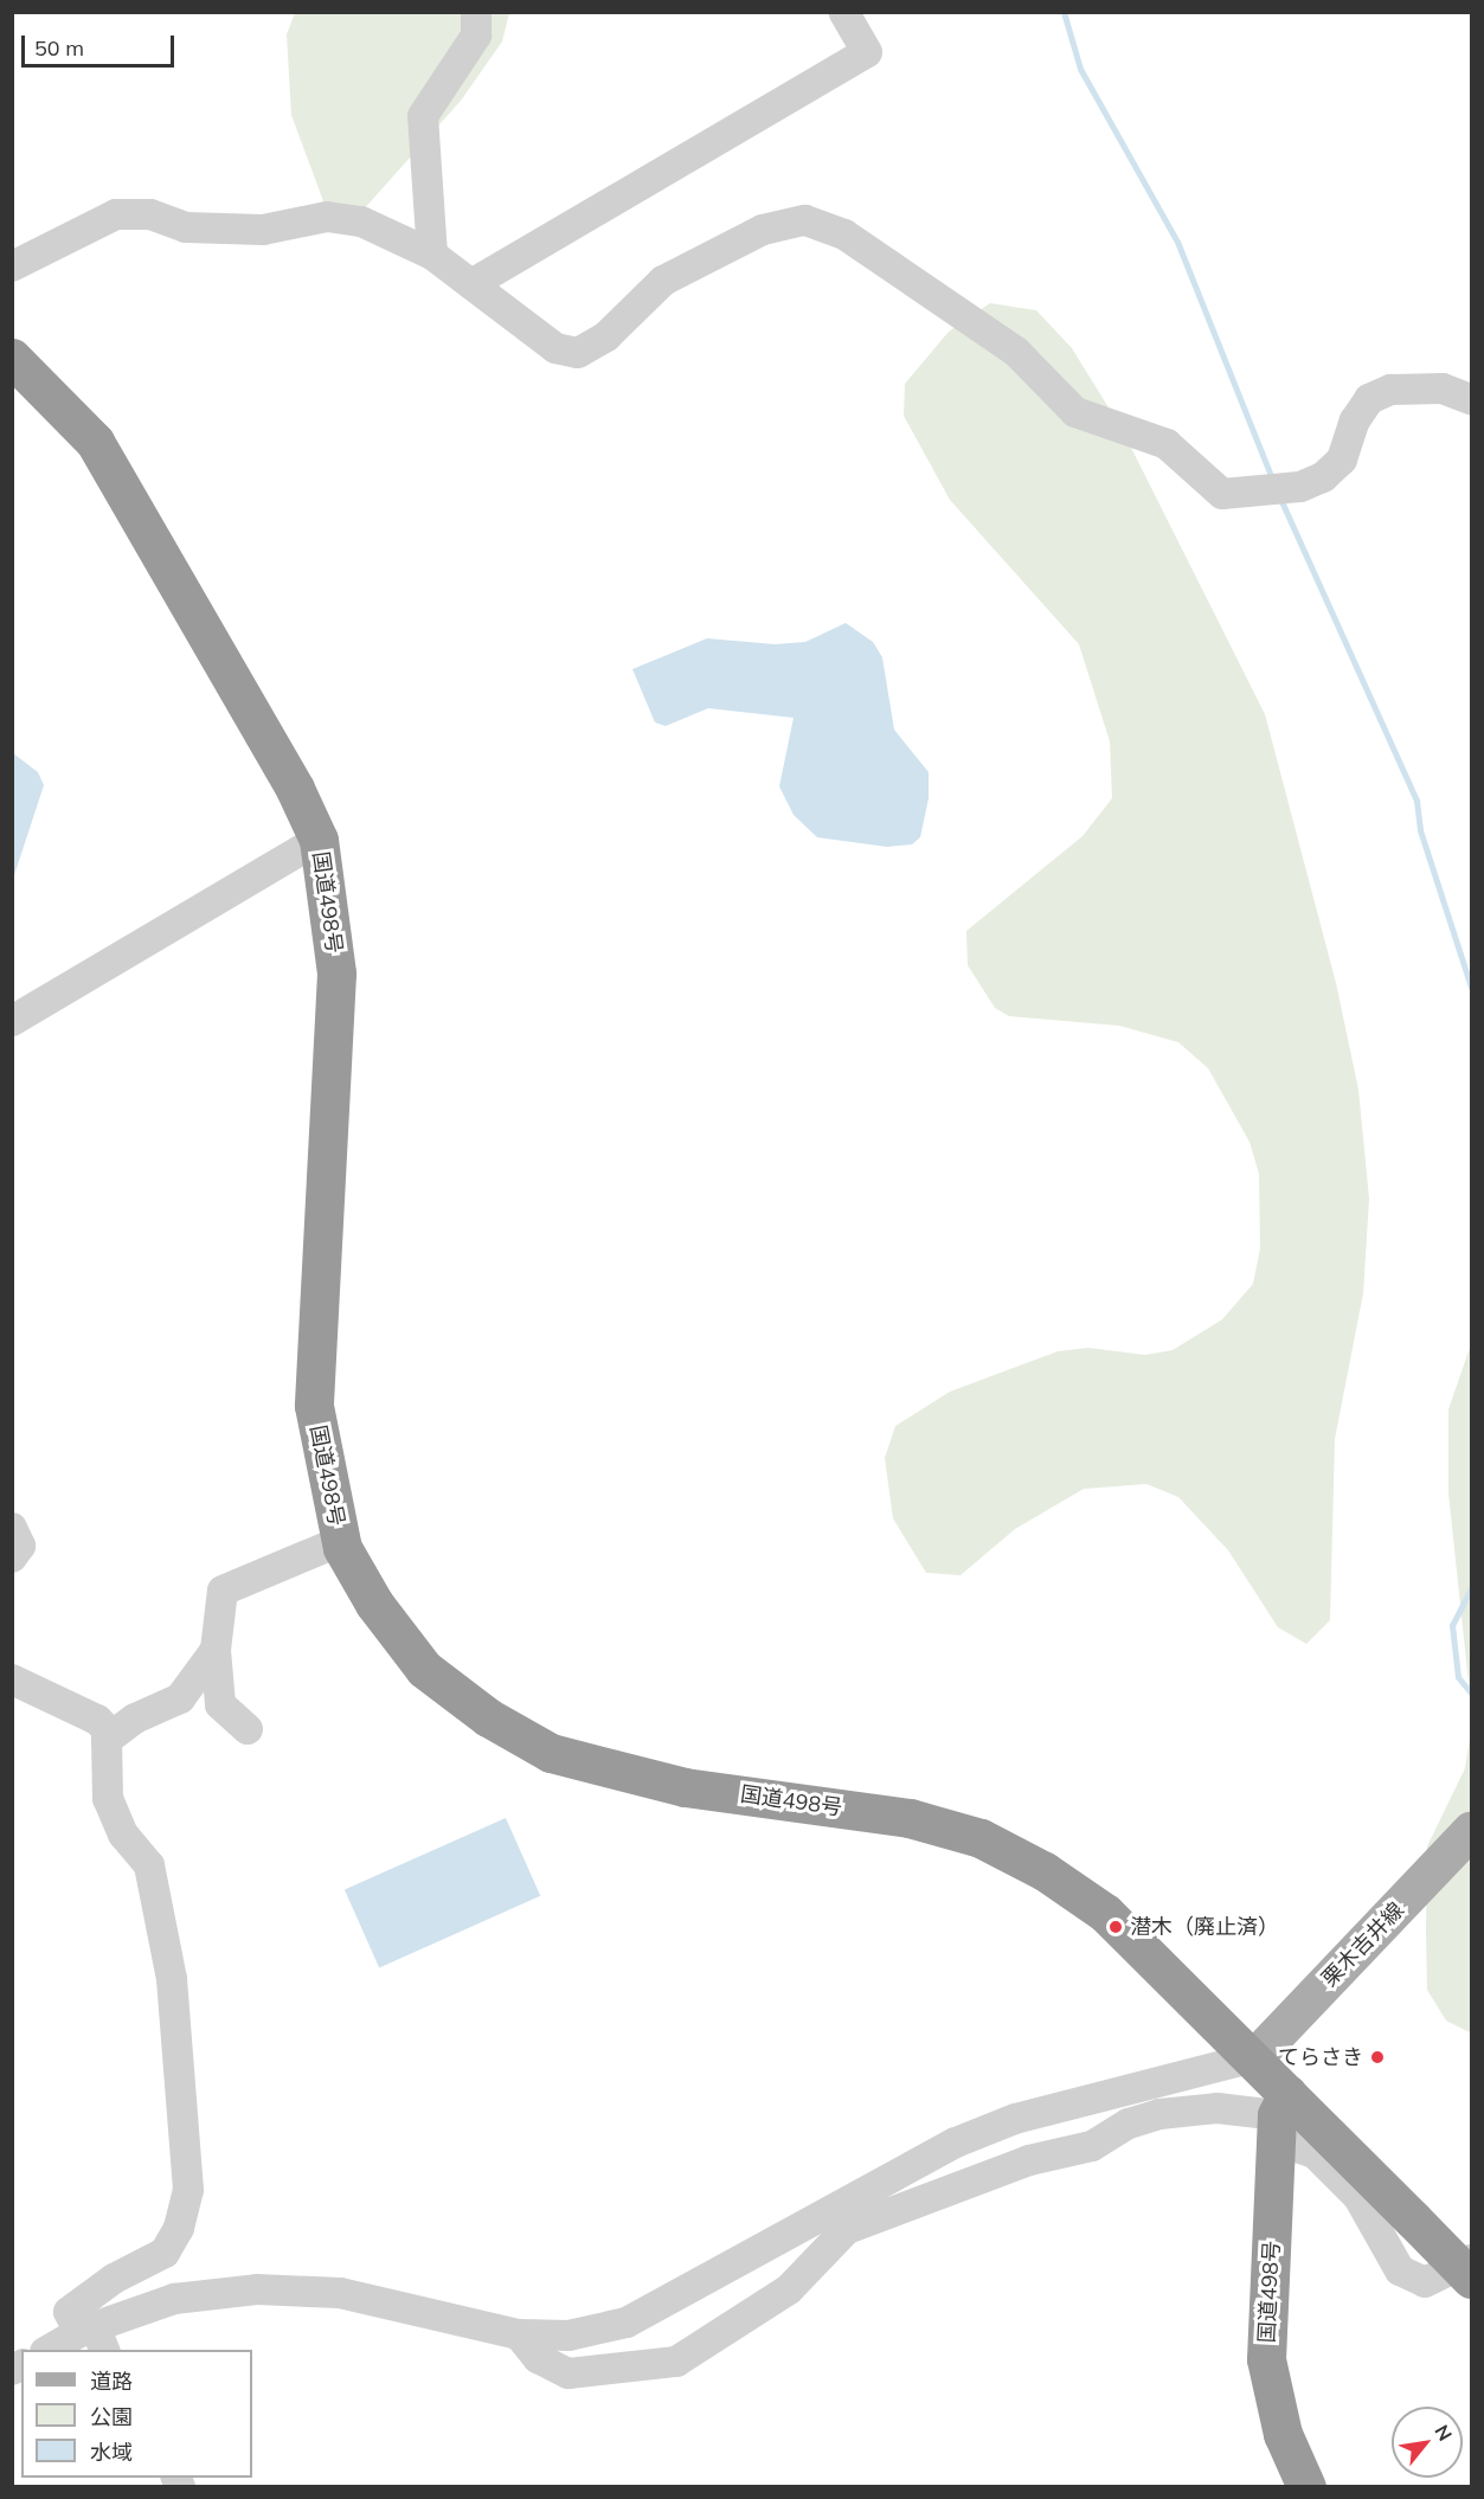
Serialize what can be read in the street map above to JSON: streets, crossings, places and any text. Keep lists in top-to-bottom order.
{
  "streets": {
    "highway": ["国道498号"],
    "main road": ["栗木吉井線"]
  },
  "crossings": [
    ["国道498号", "栗木吉井線"]
  ],
  "places": ["潜木（廃止済）", "てらさき"],
  "legend": ["道路", "公園", "水域"],
  "scale_bar": "50 m",
  "north": "top right"
}
